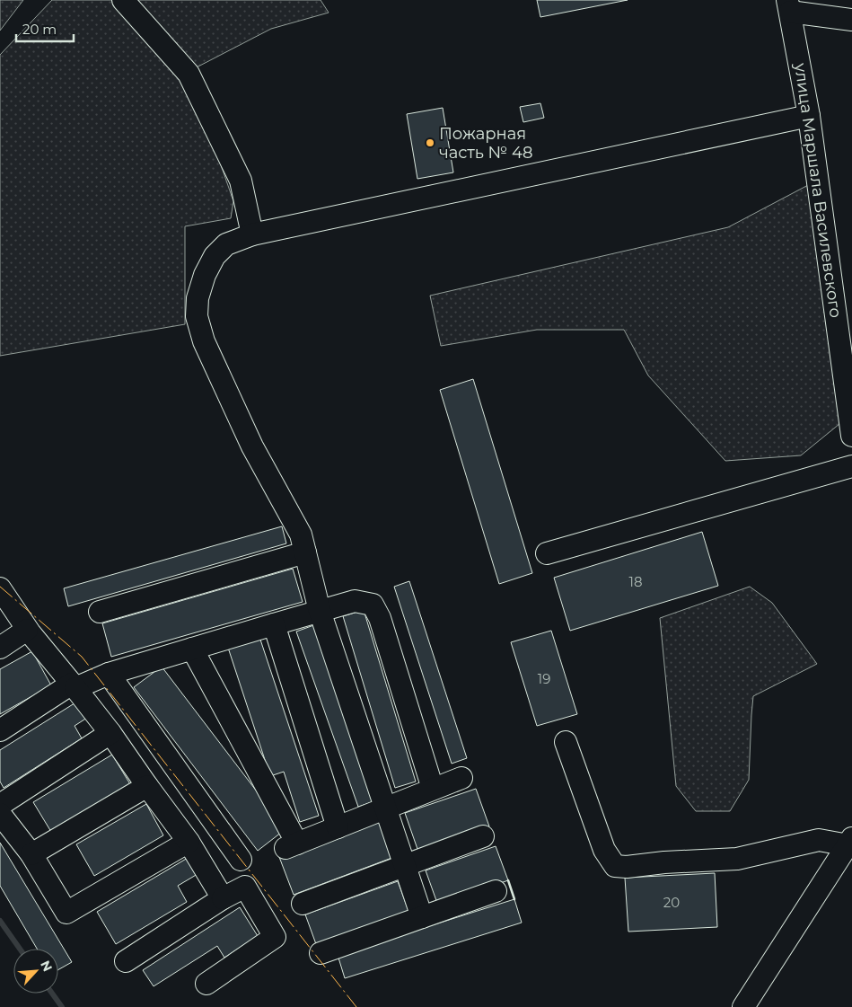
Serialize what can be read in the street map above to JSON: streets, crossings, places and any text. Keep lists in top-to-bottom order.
{
  "streets": {
    "street": ["улица Маршала Василевского"]
  },
  "places": ["Пожарная часть № 48"],
  "house_numbers": ["18", "19", "20"],
  "scale_bar": "20 m",
  "north": "top right"
}
